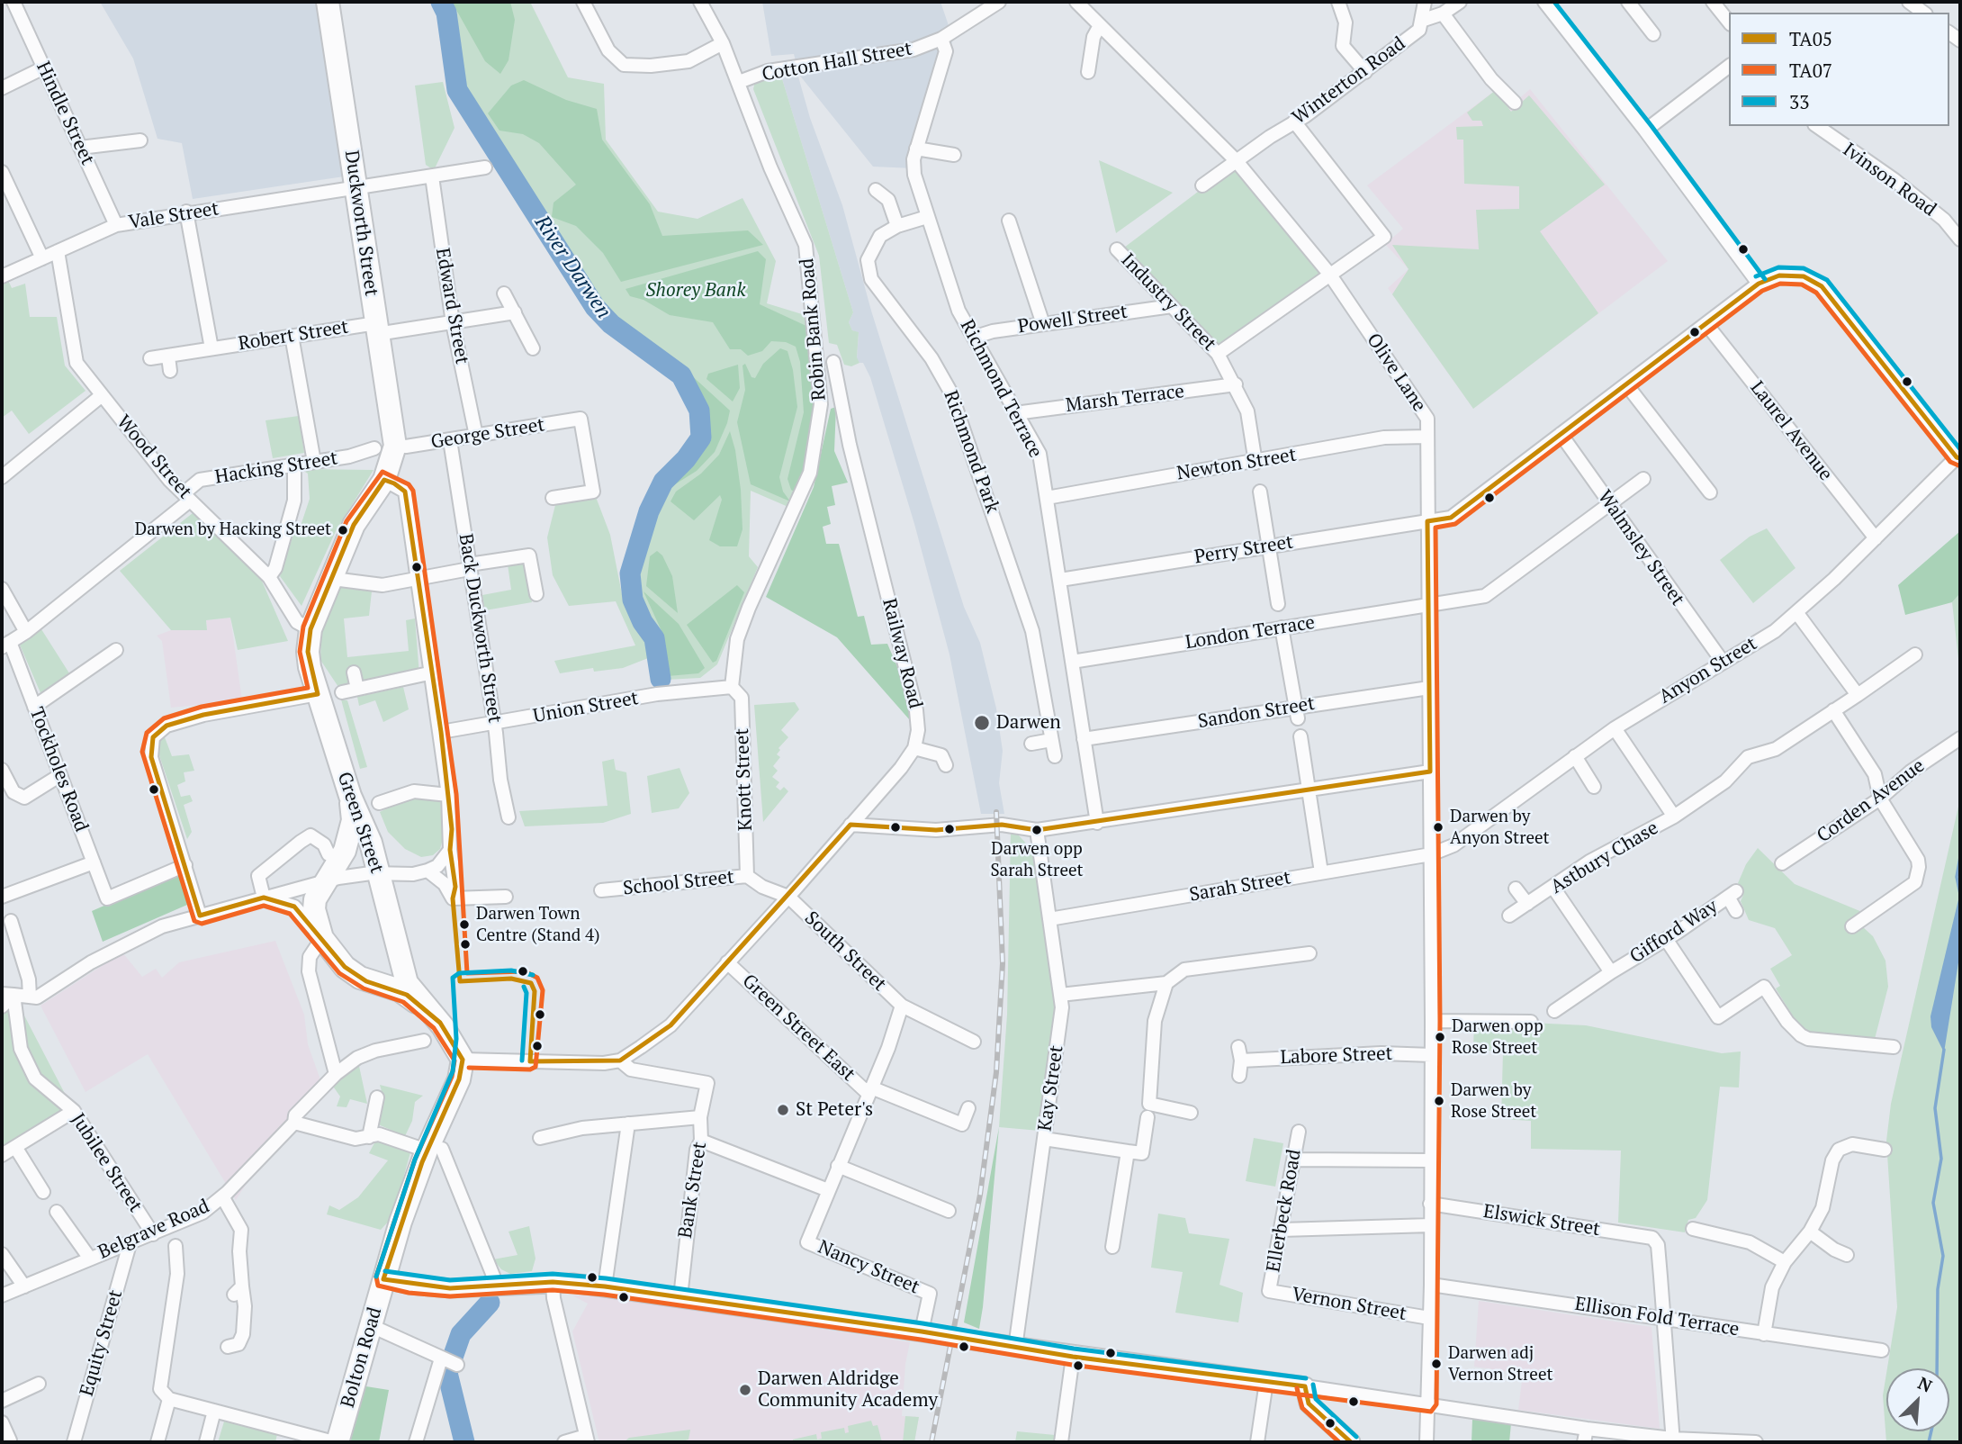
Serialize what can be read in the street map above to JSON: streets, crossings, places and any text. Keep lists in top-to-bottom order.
{
  "streets": {
    "highway": ["Duckworth Street", "Green Street", "Bolton Road"],
    "street": [
      "Cotton Hall Street",
      "Winterton Road",
      "Hindle Street",
      "Ivinson Road",
      "Vale Street",
      "Industry Street",
      "Edward Street",
      "Powell Street",
      "Robin Bank Road",
      "Robert Street",
      "Olive Lane",
      "Richmond Terrace",
      "Marsh Terrace",
      "Laurel Avenue",
      "George Street",
      "Richmond Park",
      "Wood Street",
      "Newton Street",
      "Hacking Street",
      "Walmsley Street",
      "Perry Street",
      "Back Duckworth Street",
      "London Terrace",
      "Railway Road",
      "Anyon Street",
      "Union Street",
      "Sandon Street",
      "Tockholes Road",
      "Knott Street",
      "Corden Avenue",
      "Astbury Chase",
      "School Street",
      "Sarah Street",
      "Gifford Way",
      "South Street",
      "Green Street East",
      "Labore Street",
      "Kay Street",
      "Jubilee Street",
      "Bank Street",
      "Ellerbeck Road",
      "Elswick Street",
      "Belgrave Road",
      "Nancy Street",
      "Vernon Street",
      "Ellison Fold Terrace",
      "Equity Street"
    ]
  },
  "crossings": [
    ["Cotton Hall Street", "Robin Bank Road"],
    ["Cotton Hall Street", "Richmond Terrace"],
    ["Winterton Road", "Olive Lane"],
    ["Hindle Street", "Vale Street"],
    ["Vale Street", "Duckworth Street"],
    ["Vale Street", "Edward Street"],
    ["Vale Street", "Wood Street"],
    ["Duckworth Street", "Robert Street"],
    ["Duckworth Street", "George Street"],
    ["Duckworth Street", "Hacking Street"],
    ["Industry Street", "Powell Street"],
    ["Industry Street", "Marsh Terrace"],
    ["Industry Street", "Newton Street"],
    ["Edward Street", "Robert Street"],
    ["Edward Street", "George Street"],
    ["Powell Street", "Richmond Terrace"],
    ["Robin Bank Road", "Union Street"],
    ["Robin Bank Road", "Knott Street"],
    ["Olive Lane", "Newton Street"],
    ["Olive Lane", "Perry Street"],
    ["Olive Lane", "London Terrace"],
    ["Olive Lane", "Anyon Street"],
    ["Olive Lane", "Sandon Street"],
    ["Olive Lane", "Sarah Street"],
    ["Olive Lane", "Labore Street"],
    ["Olive Lane", "Elswick Street"],
    ["Olive Lane", "Vernon Street"],
    ["Olive Lane", "Ellison Fold Terrace"],
    ["Richmond Terrace", "Marsh Terrace"],
    ["Richmond Terrace", "Richmond Park"],
    ["Richmond Terrace", "Newton Street"],
    ["Richmond Terrace", "Perry Street"],
    ["Richmond Terrace", "London Terrace"],
    ["Richmond Terrace", "Sandon Street"],
    ["Laurel Avenue", "Perry Street"],
    ["Laurel Avenue", "Anyon Street"],
    ["George Street", "Hacking Street"],
    ["George Street", "Back Duckworth Street"],
    ["Wood Street", "Hacking Street"],
    ["Wood Street", "Green Street"],
    ["Hacking Street", "Tockholes Road"],
    ["Walmsley Street", "Perry Street"],
    ["Walmsley Street", "London Terrace"],
    ["Walmsley Street", "Anyon Street"],
    ["Back Duckworth Street", "Union Street"],
    ["Anyon Street", "Astbury Chase"],
    ["Anyon Street", "Sarah Street"],
    ["Union Street", "Knott Street"],
    ["Knott Street", "School Street"],
    ["Astbury Chase", "Gifford Way"],
    ["School Street", "South Street"],
    ["Sarah Street", "Kay Street"],
    ["Jubilee Street", "Belgrave Road"],
    ["Ellerbeck Road", "Vernon Street"],
    ["Elswick Street", "Ellison Fold Terrace"],
    ["Belgrave Road", "Equity Street"]
  ],
  "water": ["River Darwen"],
  "parks": ["Shorey Bank"],
  "places": [
    "Darwen by Hacking Street",
    "Darwen",
    "Darwen by Anyon Street",
    "Darwen opp Sarah Street",
    "Darwen Town Centre (Stand 4)",
    "Darwen opp Rose Street",
    "Darwen by Rose Street",
    "St Peter's",
    "Darwen adj Vernon Street",
    "Darwen Aldridge Community Academy"
  ],
  "lines": ["transit line 33", "transit line TA05", "transit line TA07"],
  "legend": ["TA05", "TA07", "33"],
  "north": "top right"
}
